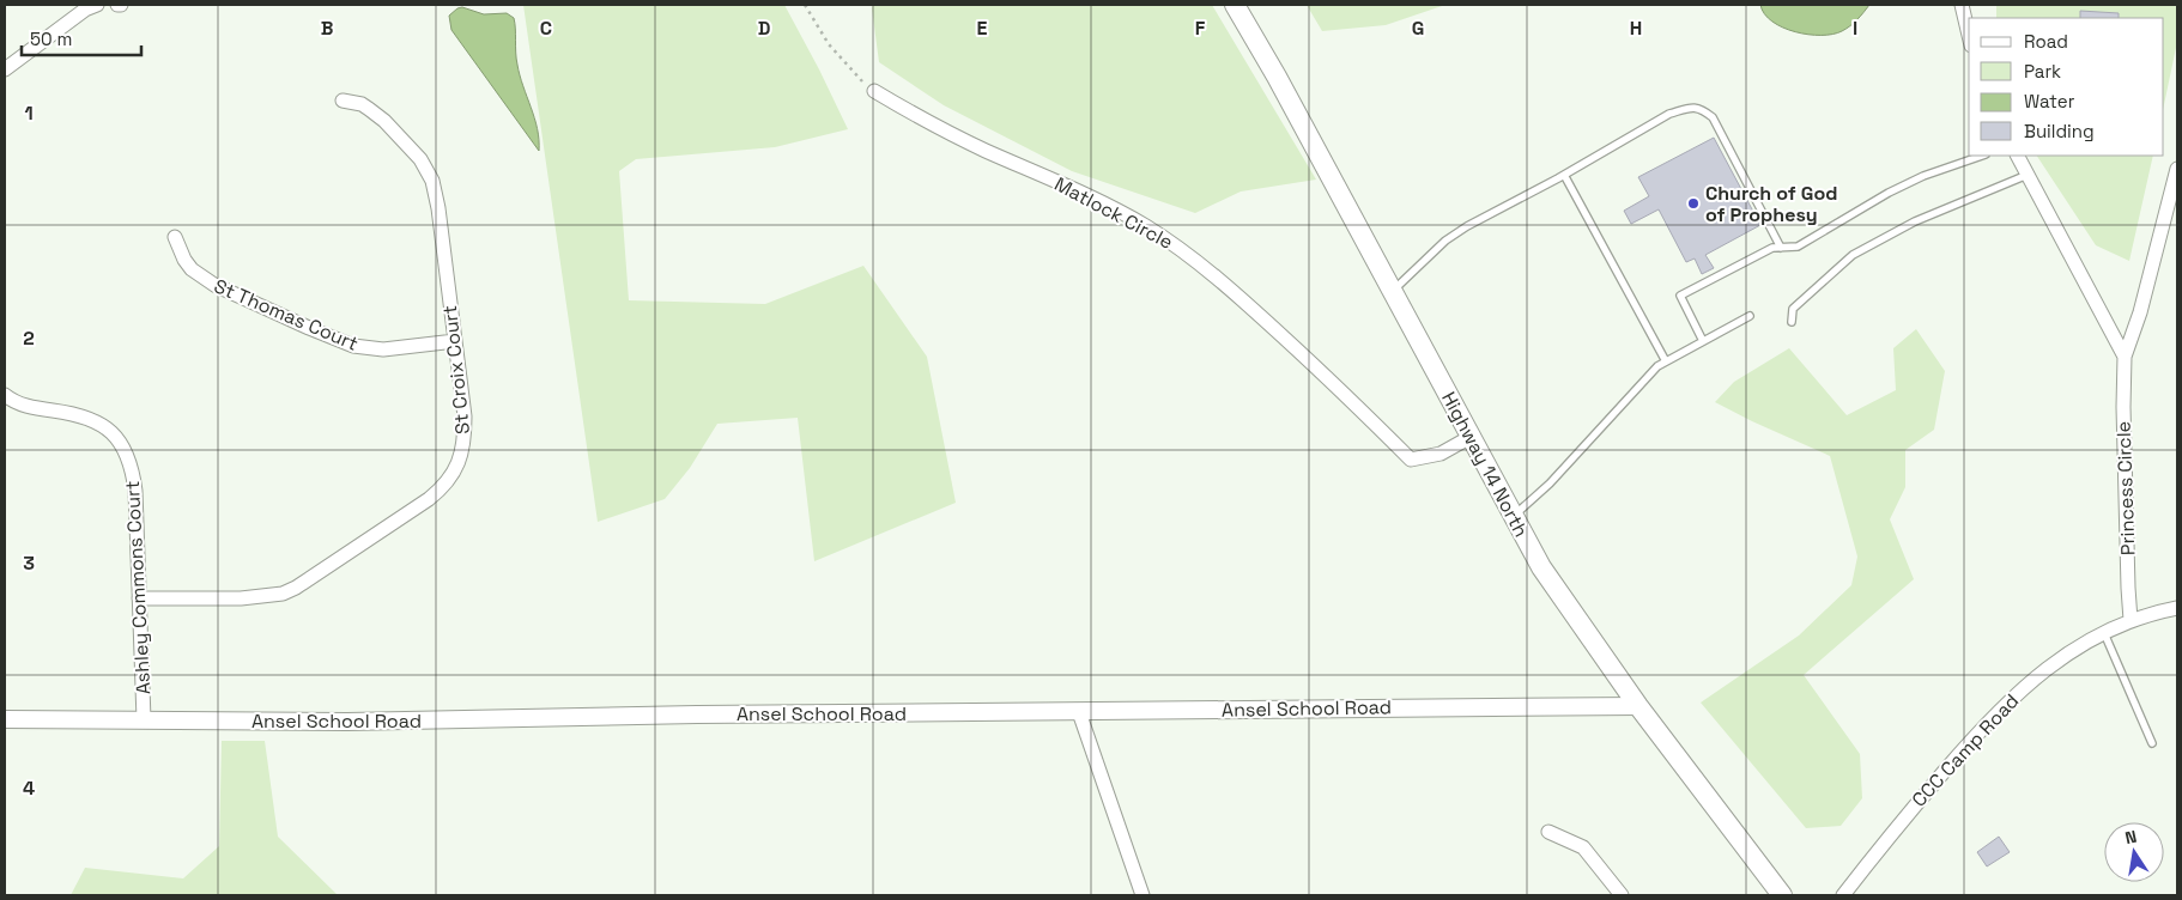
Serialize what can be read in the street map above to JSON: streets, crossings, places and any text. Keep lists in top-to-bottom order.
{
  "streets": {
    "main road": ["Highway 14 North"],
    "street": [
      "Matlock Circle",
      "St Thomas Court",
      "St Croix Court",
      "Princess Circle",
      "Ashley Commons Court",
      "Ansel School Road",
      "CCC Camp Road"
    ]
  },
  "crossings": [
    ["Matlock Circle", "Highway 14 North"],
    ["St Thomas Court", "St Croix Court"],
    ["St Croix Court", "Ashley Commons Court"],
    ["Highway 14 North", "Ansel School Road"],
    ["Princess Circle", "CCC Camp Road"],
    ["Ashley Commons Court", "Ansel School Road"]
  ],
  "places": ["Church of God of Prophesy"],
  "legend": [
    "Road",
    "Park",
    "Water",
    "Building"
  ],
  "scale_bar": "50 m",
  "north": "top",
  "grid": {
    "columns": [
      "B",
      "C",
      "D",
      "E",
      "F",
      "G",
      "H",
      "I"
    ],
    "rows": [
      "1",
      "2",
      "3",
      "4"
    ]
  }
}
